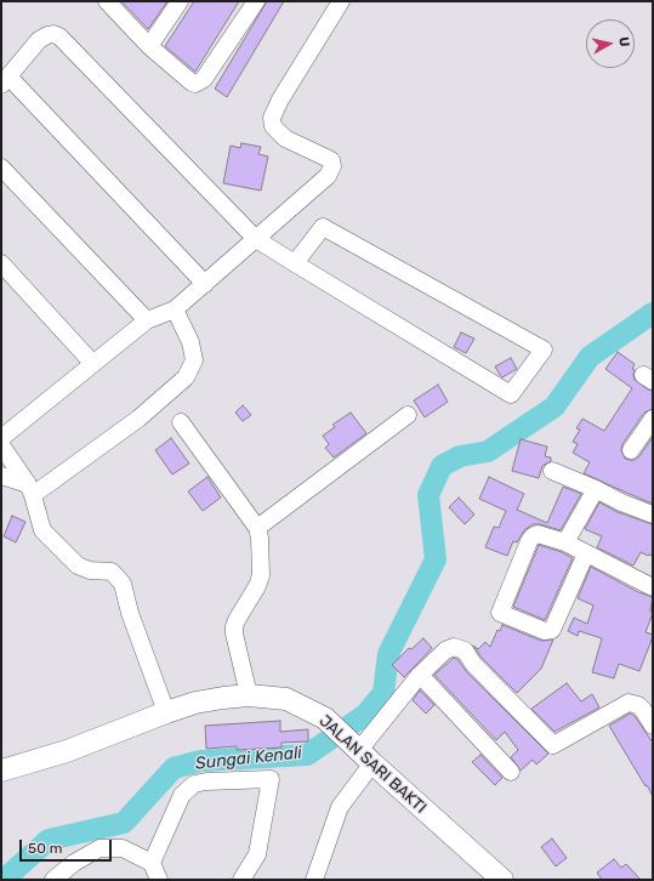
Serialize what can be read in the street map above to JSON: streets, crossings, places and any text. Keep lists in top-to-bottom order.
{
  "streets": {
    "main road": ["JALAN SARI BAKTI"]
  },
  "water": ["Sungai Kenali"],
  "scale_bar": "50 m",
  "north": "right"
}
